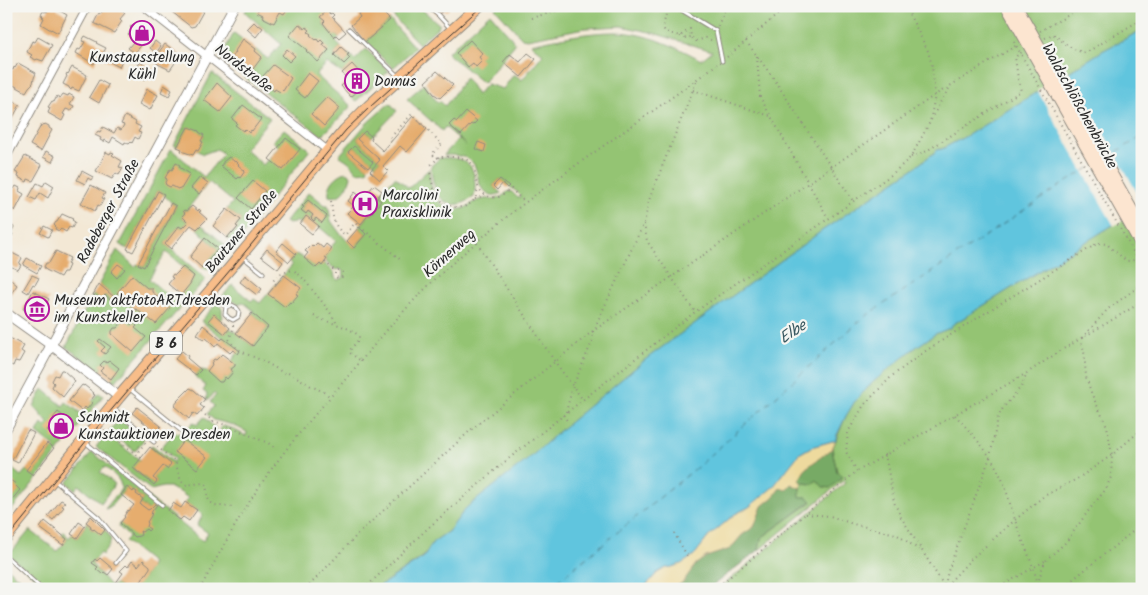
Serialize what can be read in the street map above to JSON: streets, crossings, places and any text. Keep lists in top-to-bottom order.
{
  "streets": {
    "main road": ["Waldschlößchenbrücke", "Bautzner Straße", "B 6"],
    "street": ["Nordstraße", "Radeberger Straße"],
    "path": ["Körnerweg"]
  },
  "crossings": [
    ["Nordstraße", "Radeberger Straße"],
    ["Nordstraße", "Bautzner Straße"]
  ],
  "water": ["Elbe"],
  "places": {
    "shop": ["Kunstausstellung Kühl", "Schmidt Kunstauktionen Dresden"],
    "building": ["Domus"],
    "hospital": ["Marcolini Praxisklinik"],
    "museum": ["Museum aktfotoARTdresden im Kunstkeller"]
  }
}
